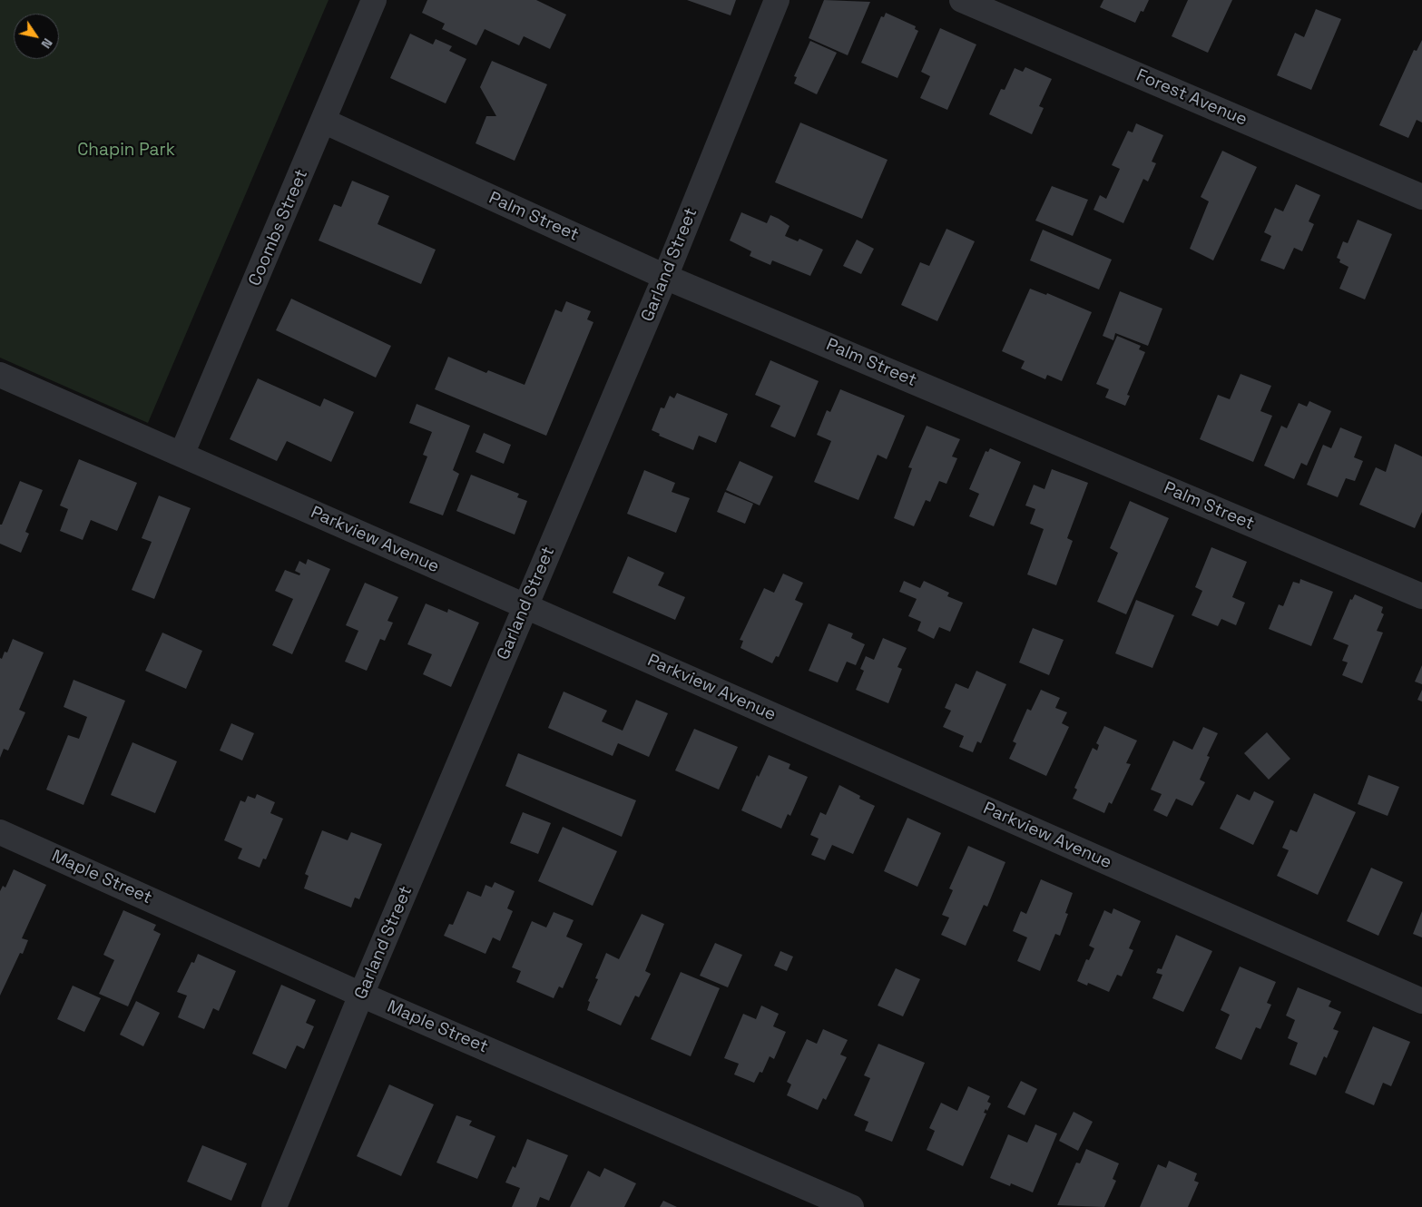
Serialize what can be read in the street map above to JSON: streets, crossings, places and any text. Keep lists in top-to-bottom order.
{
  "streets": {
    "street": [
      "Forest Avenue",
      "Palm Street",
      "Coombs Street",
      "Garland Street",
      "Parkview Avenue",
      "Maple Street"
    ]
  },
  "crossings": [
    ["Palm Street", "Coombs Street"],
    ["Palm Street", "Garland Street"],
    ["Coombs Street", "Parkview Avenue"],
    ["Garland Street", "Parkview Avenue"],
    ["Garland Street", "Maple Street"]
  ],
  "parks": ["Chapin Park"],
  "north": "bottom right"
}
